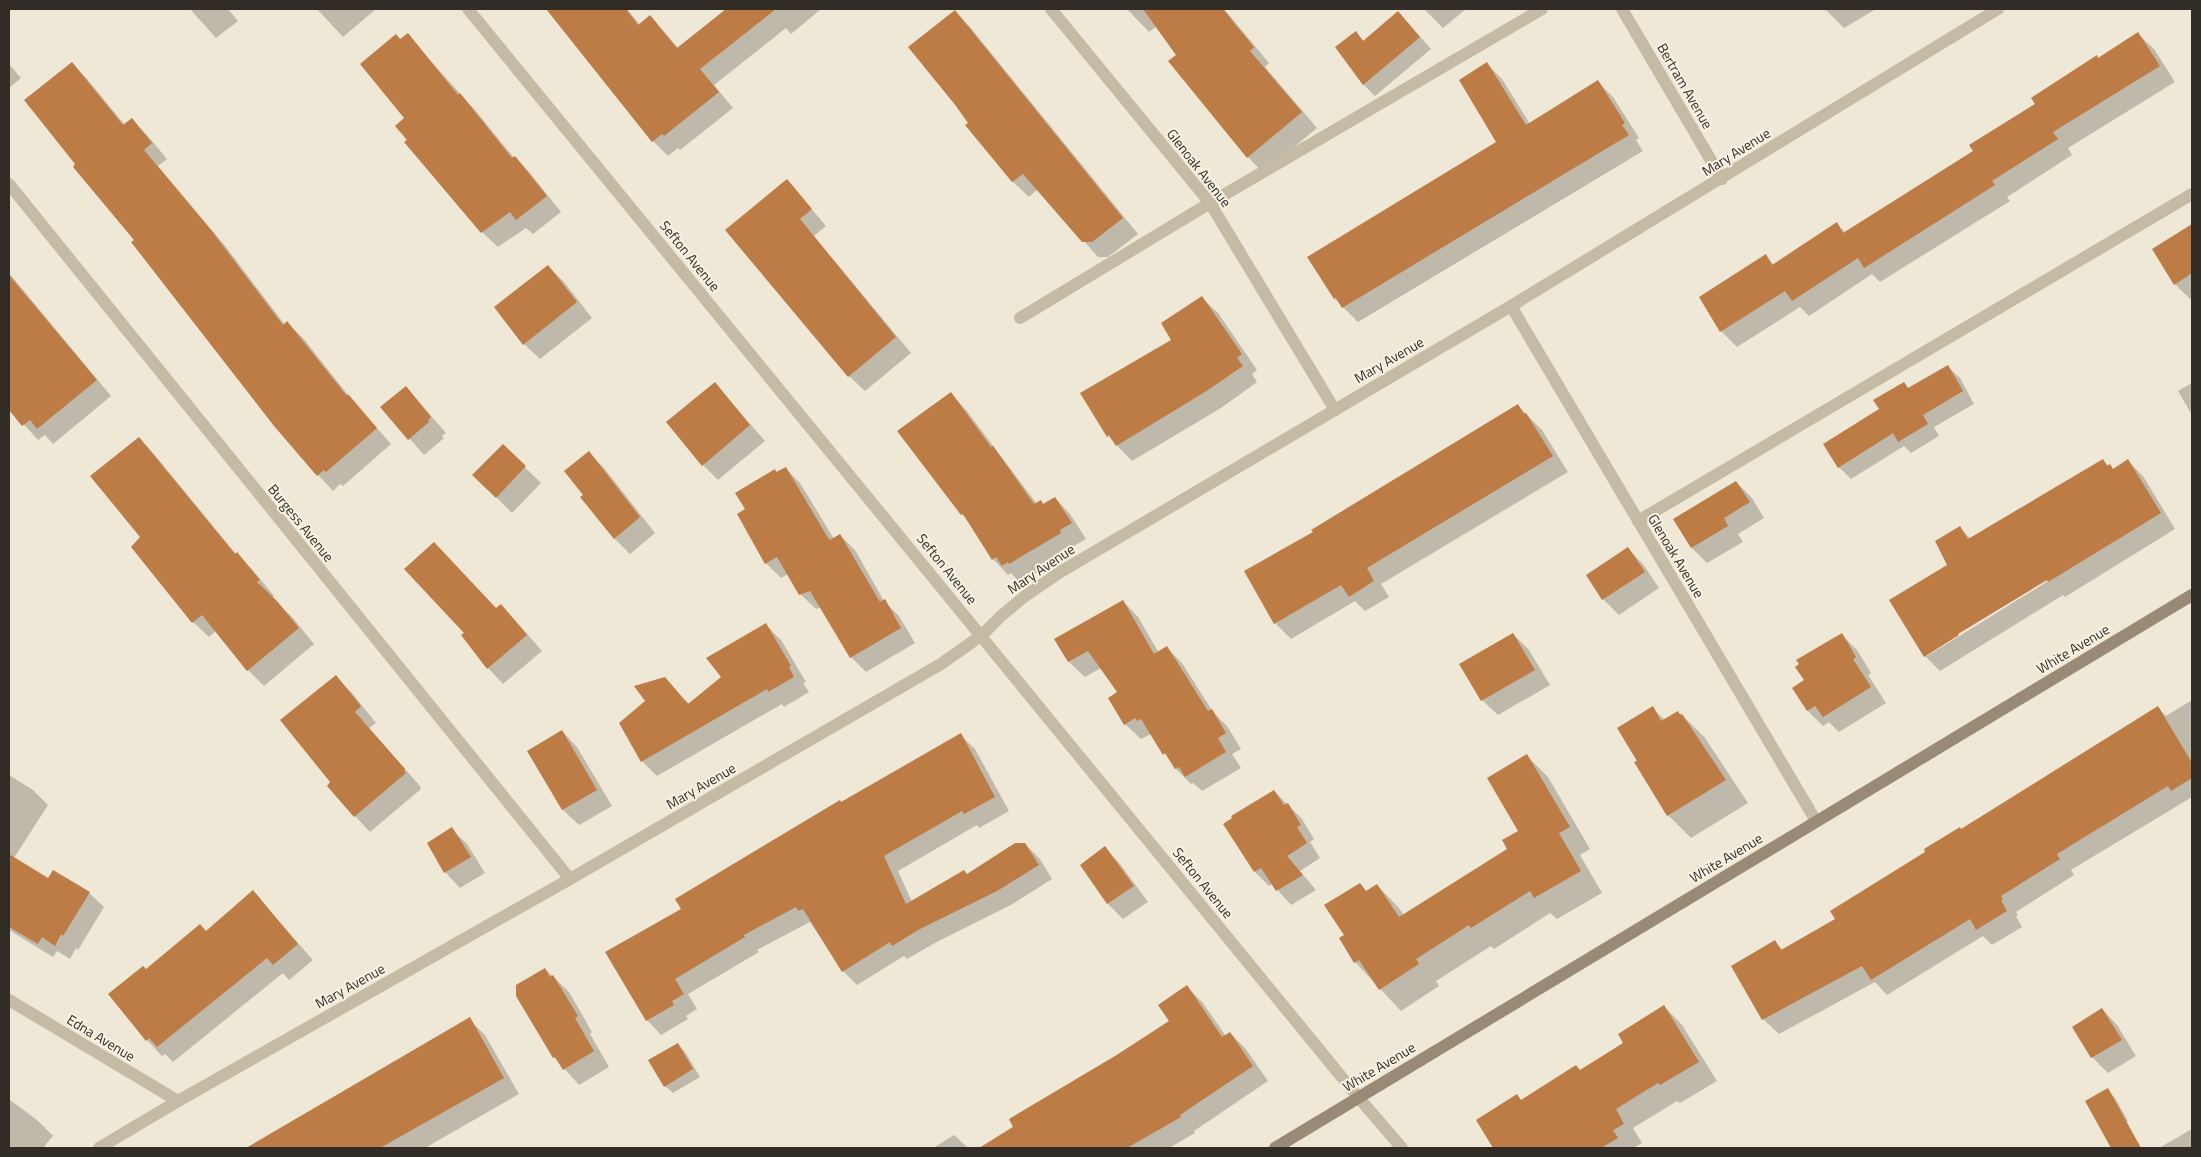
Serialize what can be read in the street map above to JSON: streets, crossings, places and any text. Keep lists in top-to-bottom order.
{
  "streets": {
    "street": [
      "Bertram Avenue",
      "Mary Avenue",
      "Glenoak Avenue",
      "Sefton Avenue",
      "Burgess Avenue",
      "White Avenue",
      "Edna Avenue"
    ]
  },
  "crossings": [
    ["Bertram Avenue", "Mary Avenue"],
    ["Mary Avenue", "Glenoak Avenue"],
    ["Mary Avenue", "Sefton Avenue"],
    ["Mary Avenue", "Burgess Avenue"],
    ["Mary Avenue", "Edna Avenue"],
    ["Glenoak Avenue", "White Avenue"],
    ["Sefton Avenue", "White Avenue"]
  ]
}
